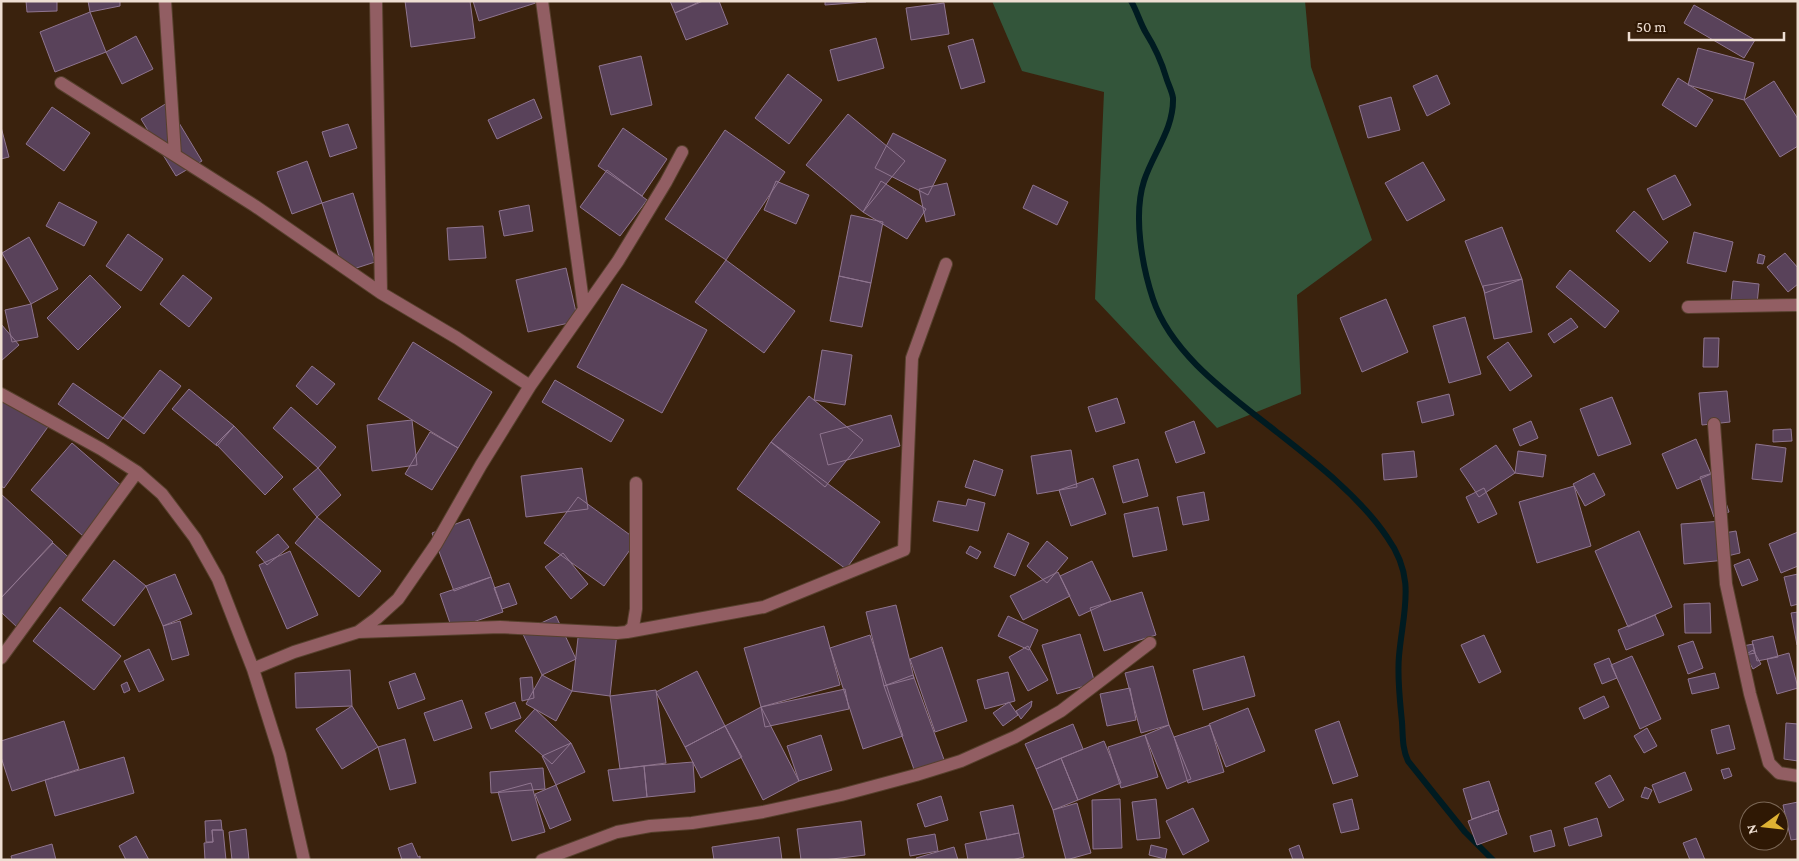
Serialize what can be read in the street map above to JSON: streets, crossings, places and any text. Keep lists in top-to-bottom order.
{
  "scale_bar": "50 m",
  "north": "left"
}
